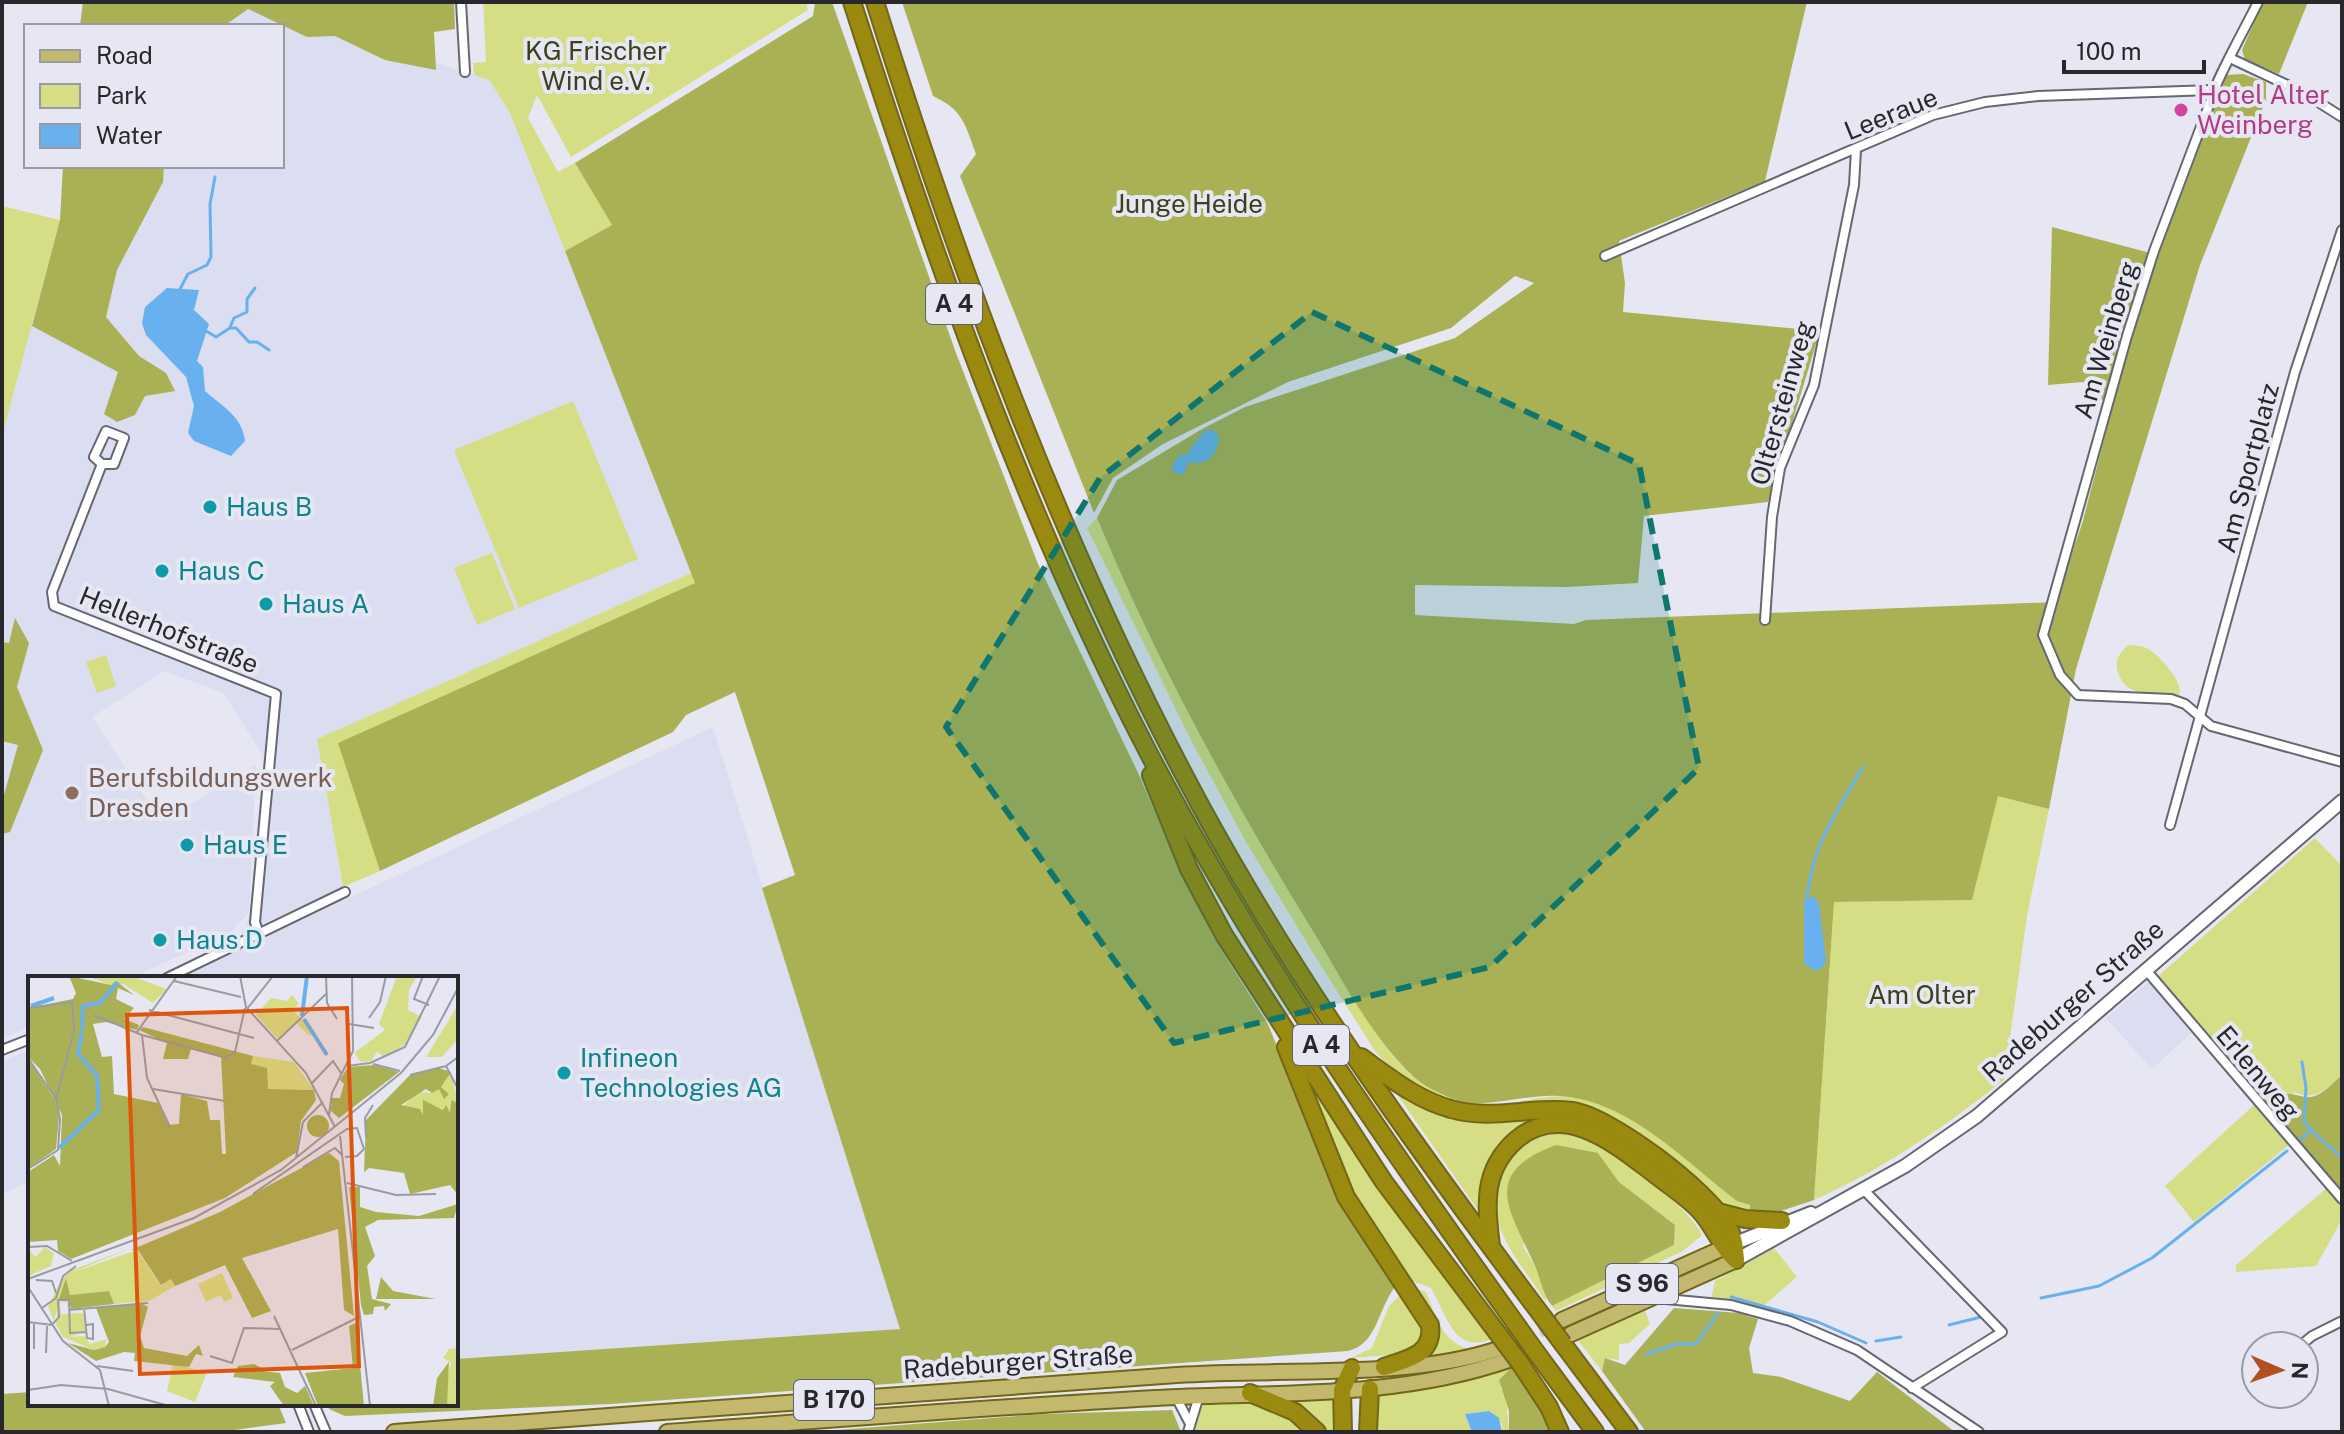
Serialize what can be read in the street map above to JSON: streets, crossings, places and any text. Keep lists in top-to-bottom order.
{
  "streets": {
    "highway": ["A 4"],
    "main road": ["Radeburger Straße", "S 96", "B 170"],
    "street": [
      "Leeraue",
      "Am Weinberg",
      "Oltersteinweg",
      "Am Sportplatz",
      "Hellerhofstraße",
      "Erlenweg"
    ]
  },
  "crossings": [
    ["Leeraue", "Am Weinberg"],
    ["Leeraue", "Oltersteinweg"],
    ["A 4", "Radeburger Straße"],
    ["Am Weinberg", "Am Sportplatz"],
    ["Radeburger Straße", "Erlenweg"]
  ],
  "parks": ["KG Frischer Wind e.V.", "Junge Heide", "Am Olter"],
  "places": [
    "Hotel Alter Weinberg",
    "Haus B",
    "Haus C",
    "Haus A",
    "Berufsbildungswerk Dresden",
    "Haus E",
    "Haus D",
    "Infineon Technologies AG"
  ],
  "legend": ["Road", "Park", "Water"],
  "scale_bar": "100 m",
  "north": "right"
}
